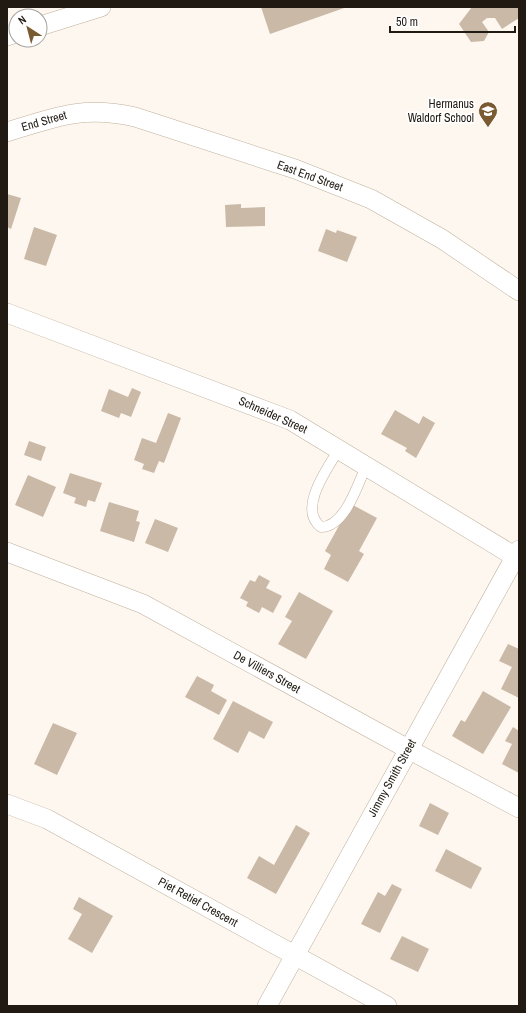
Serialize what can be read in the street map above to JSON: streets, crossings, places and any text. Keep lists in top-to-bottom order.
{
  "streets": {
    "street": [
      "End Street",
      "East End Street",
      "Schneider Street",
      "De Villiers Street",
      "Jimmy Smith Street",
      "Piet Retief Crescent"
    ]
  },
  "crossings": [
    ["End Street", "East End Street"],
    ["Schneider Street", "Jimmy Smith Street"],
    ["De Villiers Street", "Jimmy Smith Street"],
    ["Jimmy Smith Street", "Piet Retief Crescent"]
  ],
  "places": {
    "school or university": ["Hermanus Waldorf School"]
  },
  "scale_bar": "50 m",
  "north": "top left"
}
